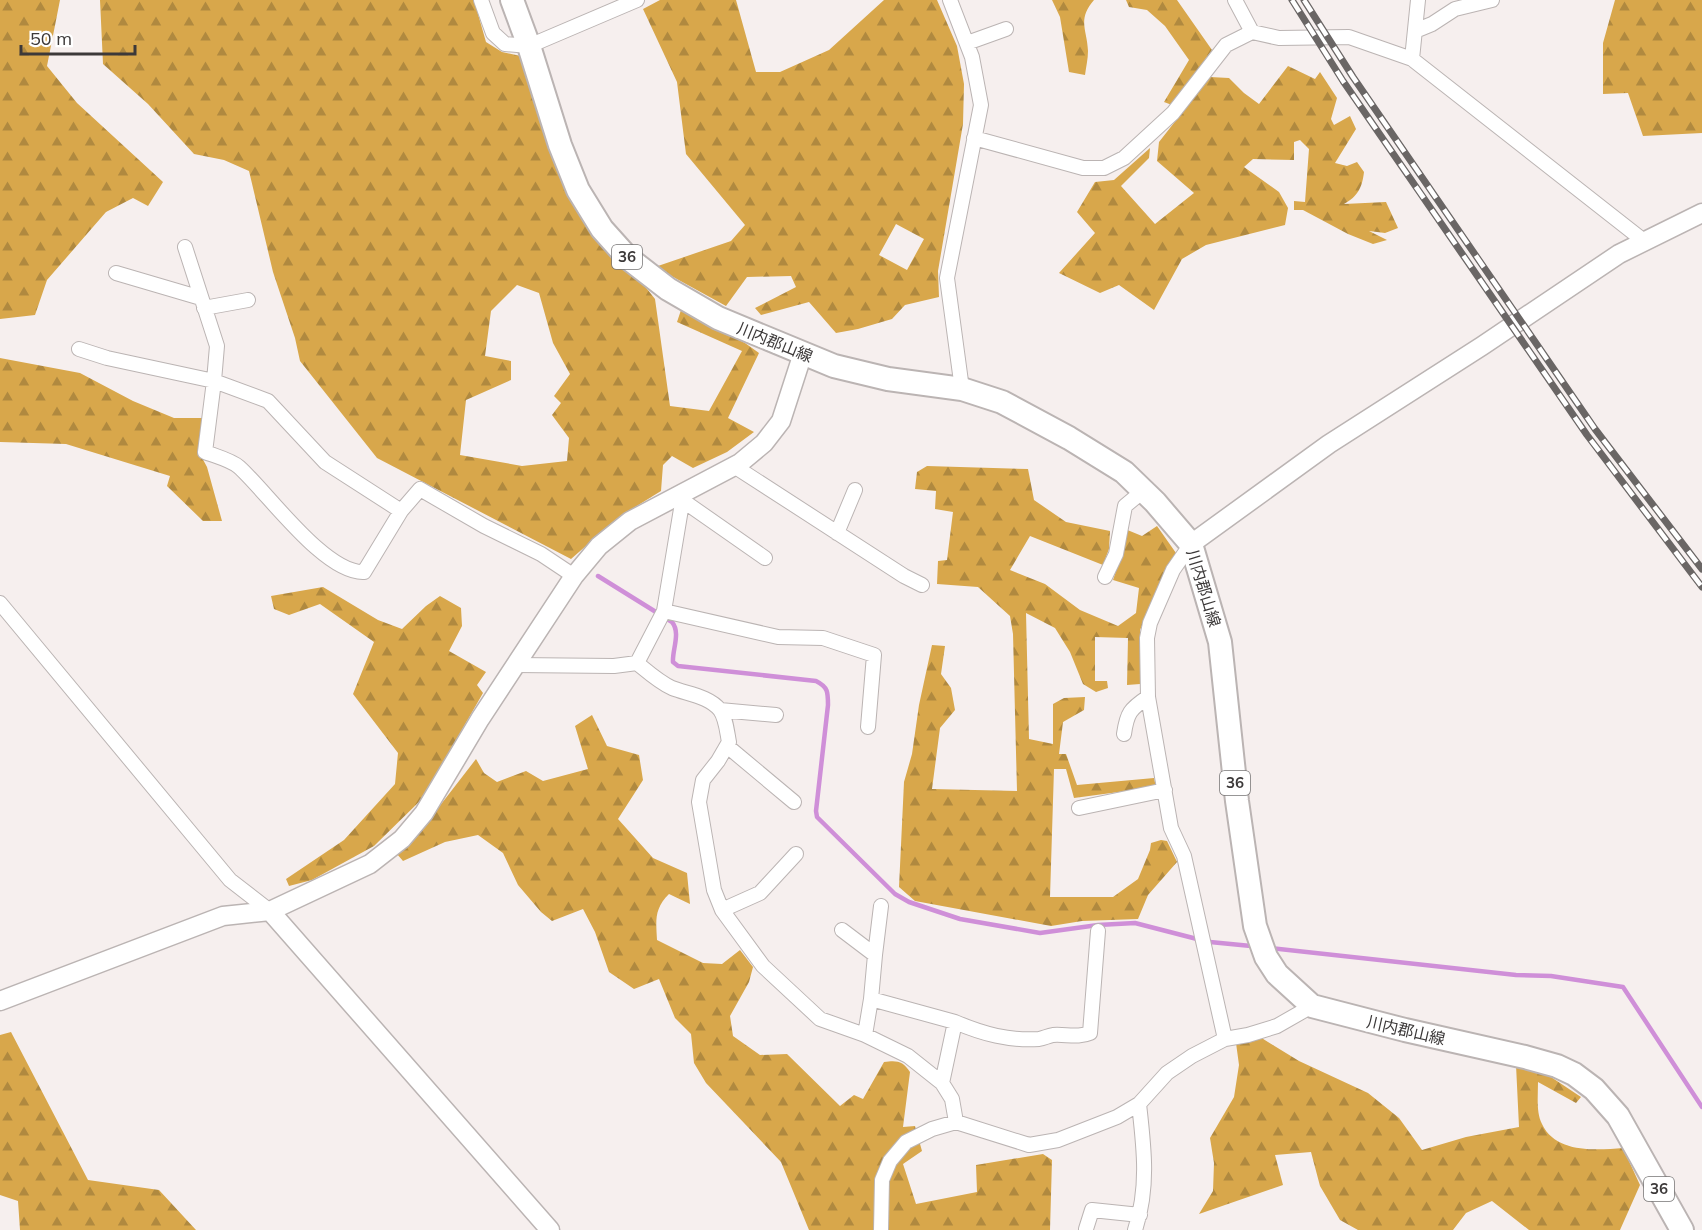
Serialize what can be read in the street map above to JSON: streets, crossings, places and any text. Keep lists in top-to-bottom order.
{
  "streets": {
    "main road": ["36", "川内郡山線"]
  },
  "scale_bar": "50 m"
}
